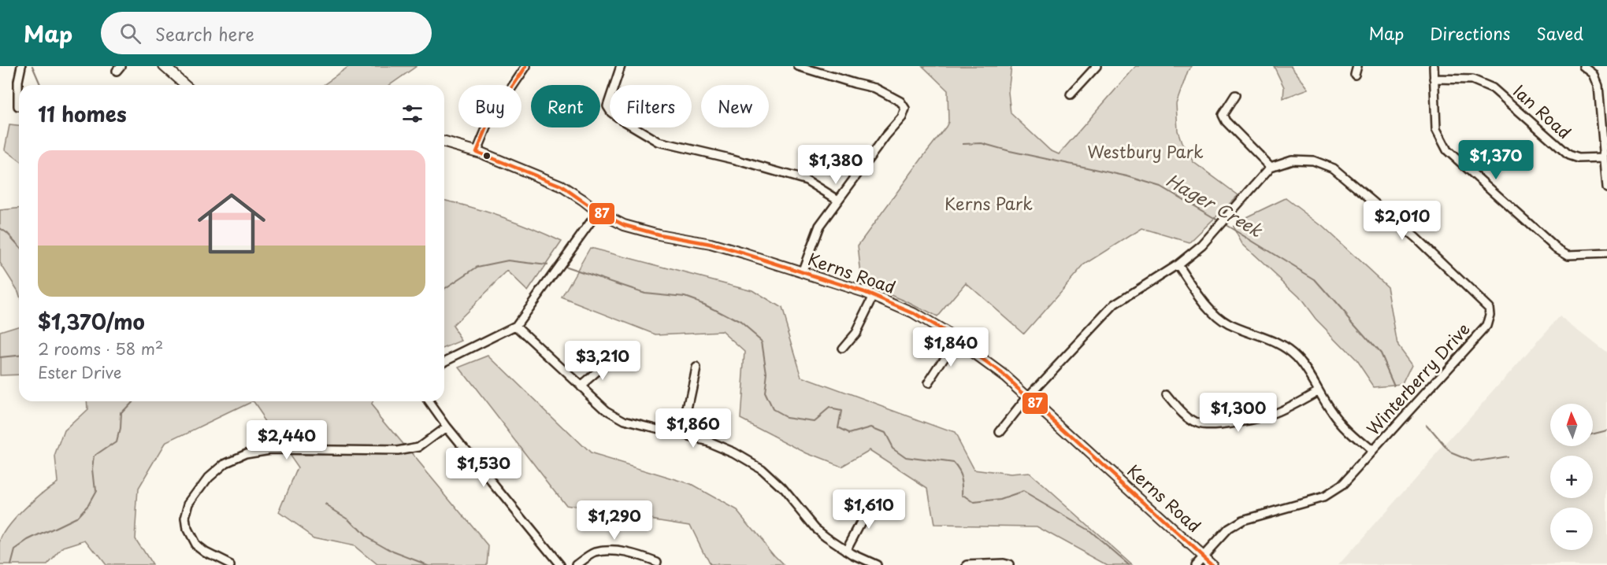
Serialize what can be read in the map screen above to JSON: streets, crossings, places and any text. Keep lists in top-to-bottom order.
{
  "streets": {
    "street": ["Ian Road", "Kerns Road", "Winterberry Drive"]
  },
  "crossings": [
    ["Kerns Road", "Winterberry Drive"]
  ],
  "water": ["Hager Creek"],
  "parks": ["Westbury Park", "Kerns Park"],
  "lines": ["transit line 87"],
  "north": "top",
  "page": {
    "header": "Map",
    "search": "Search here",
    "nav": ["Map", "Directions", "Saved"],
    "chip": [
      "Buy",
      "Rent",
      "Filters",
      "New"
    ],
    "heading": "11 homes",
    "price": [
      "$1,370",
      "$1,380",
      "$2,010",
      "$1,840",
      "$3,210",
      "$1,300",
      "$1,860",
      "$2,440",
      "$1,530",
      "$1,610",
      "$1,290"
    ],
    "list": [
      {
        "name": "$1,370/mo",
        "note": "2 rooms · 58 m² · Ester Drive"
      }
    ],
    "map_buttons": ["+", "−"]
  }
}
